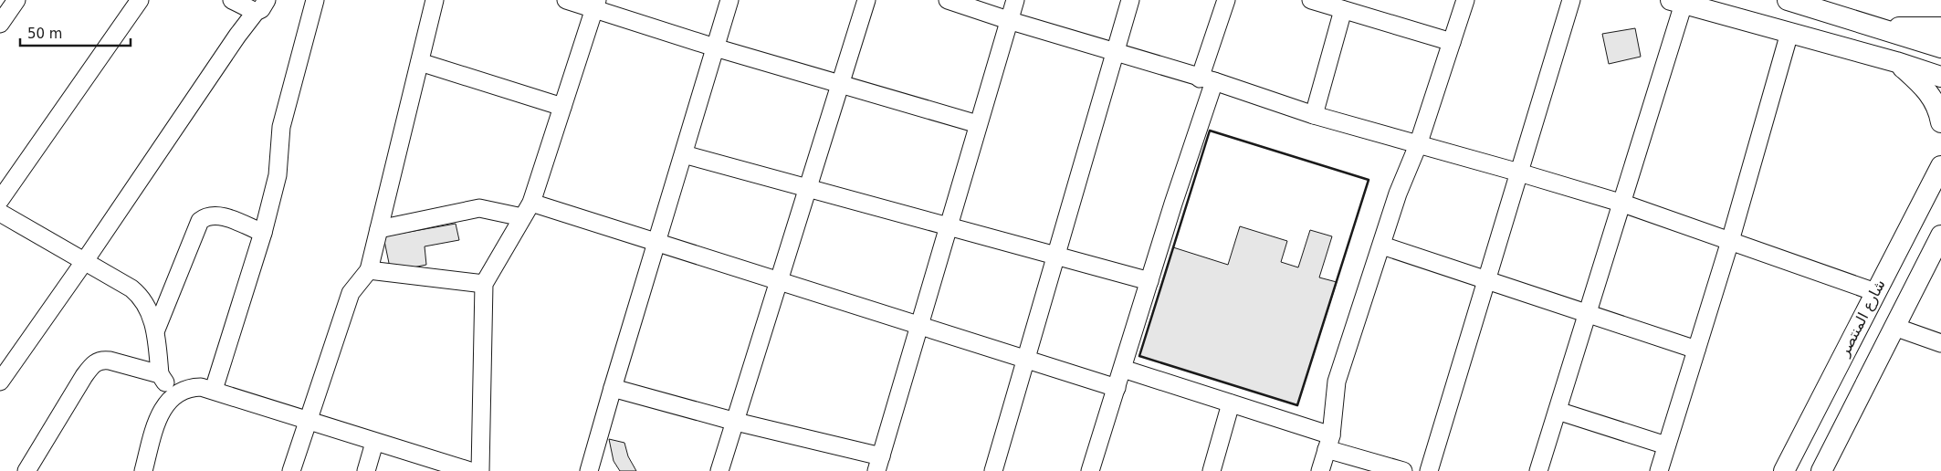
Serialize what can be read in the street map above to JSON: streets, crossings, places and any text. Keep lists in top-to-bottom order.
{
  "streets": {
    "main road": ["شارع المنتصر"]
  },
  "scale_bar": "50 m"
}
